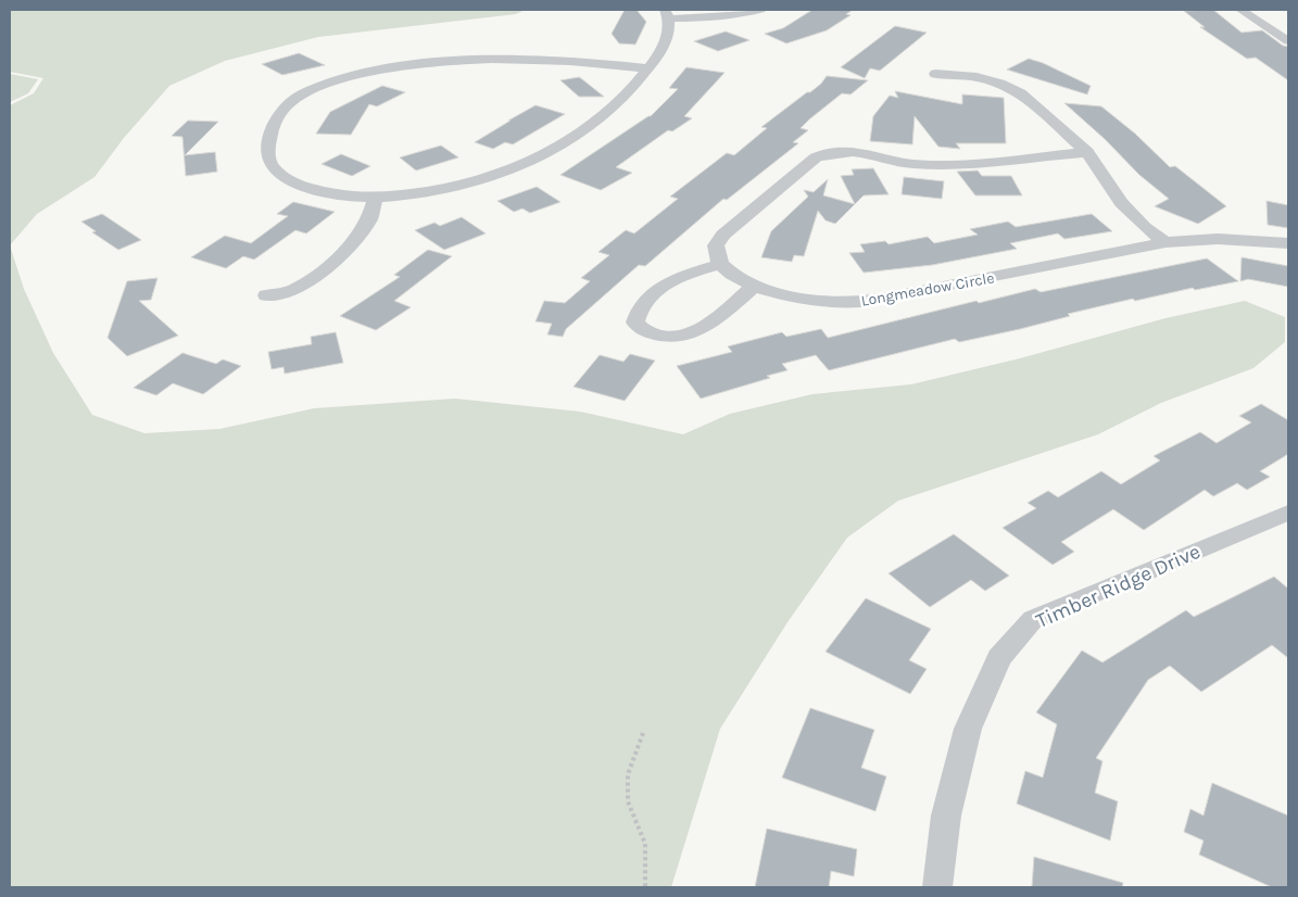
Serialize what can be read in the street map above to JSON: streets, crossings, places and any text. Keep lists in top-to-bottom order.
{
  "streets": {
    "street": ["Longmeadow Circle", "Timber Ridge Drive"]
  }
}
